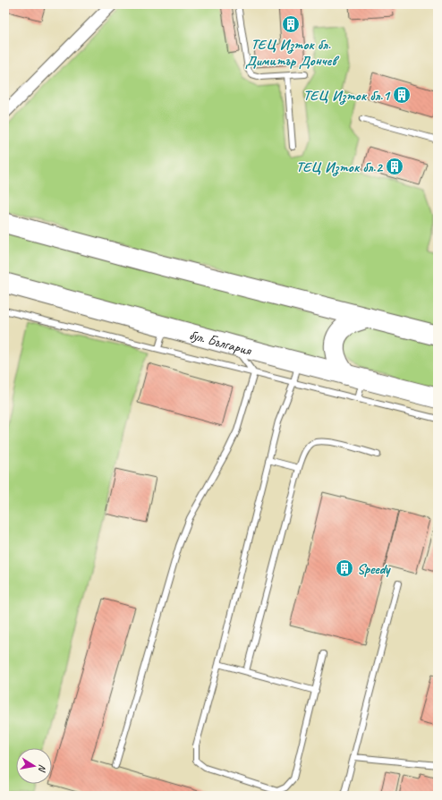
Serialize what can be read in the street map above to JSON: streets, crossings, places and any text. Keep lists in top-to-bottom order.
{
  "streets": {
    "highway": ["бул. България"]
  },
  "places": {
    "building": [
      "ТЕЦ Изток бл. Димитър Дончев",
      "ТЕЦ Изток бл.1",
      "ТЕЦ Изток бл.2",
      "Speedy"
    ]
  },
  "north": "right"
}
